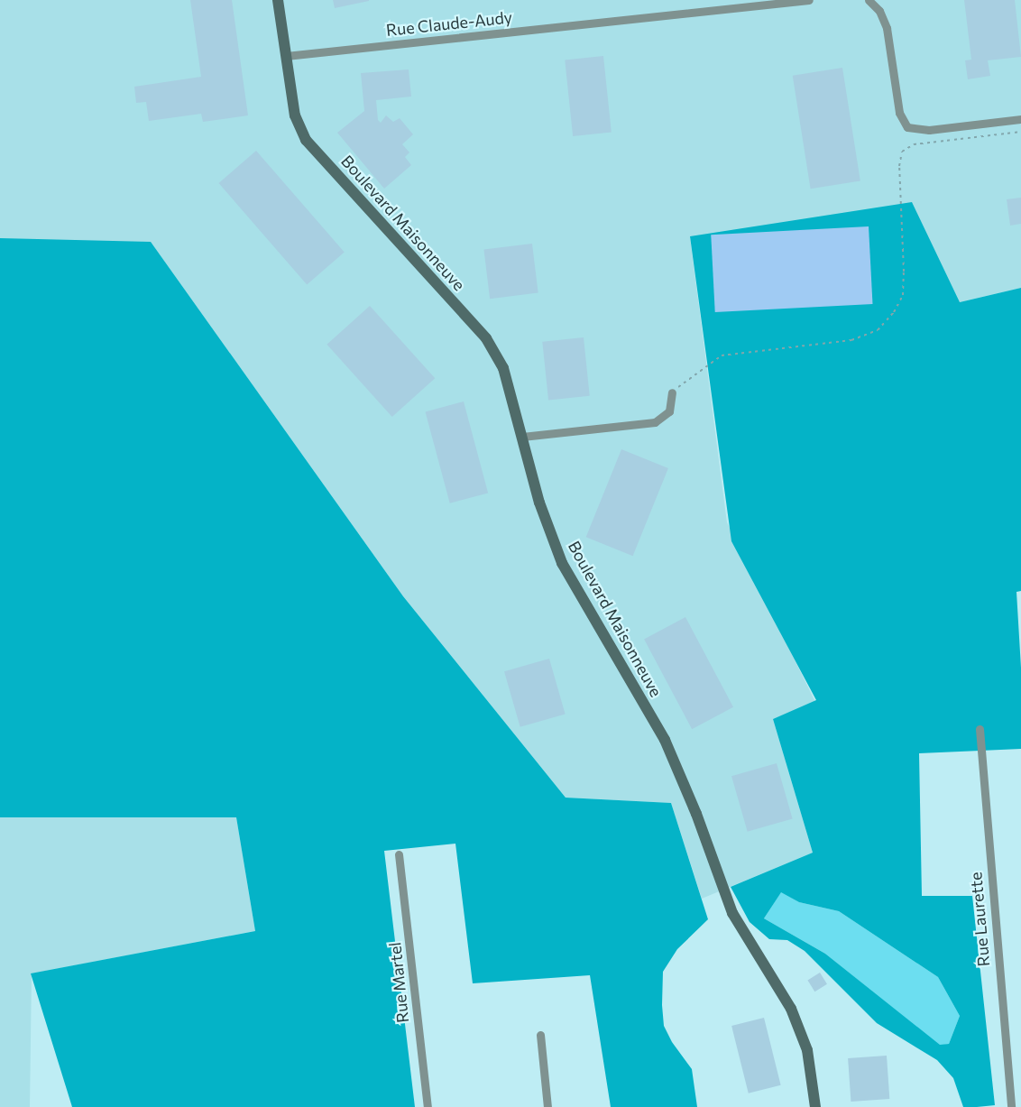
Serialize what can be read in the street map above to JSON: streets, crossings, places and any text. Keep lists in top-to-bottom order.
{
  "streets": {
    "street": [
      "Rue Claude-Audy",
      "Boulevard Maisonneuve",
      "Rue Laurette",
      "Rue Martel"
    ]
  },
  "crossings": [
    ["Rue Claude-Audy", "Boulevard Maisonneuve"]
  ]
}
